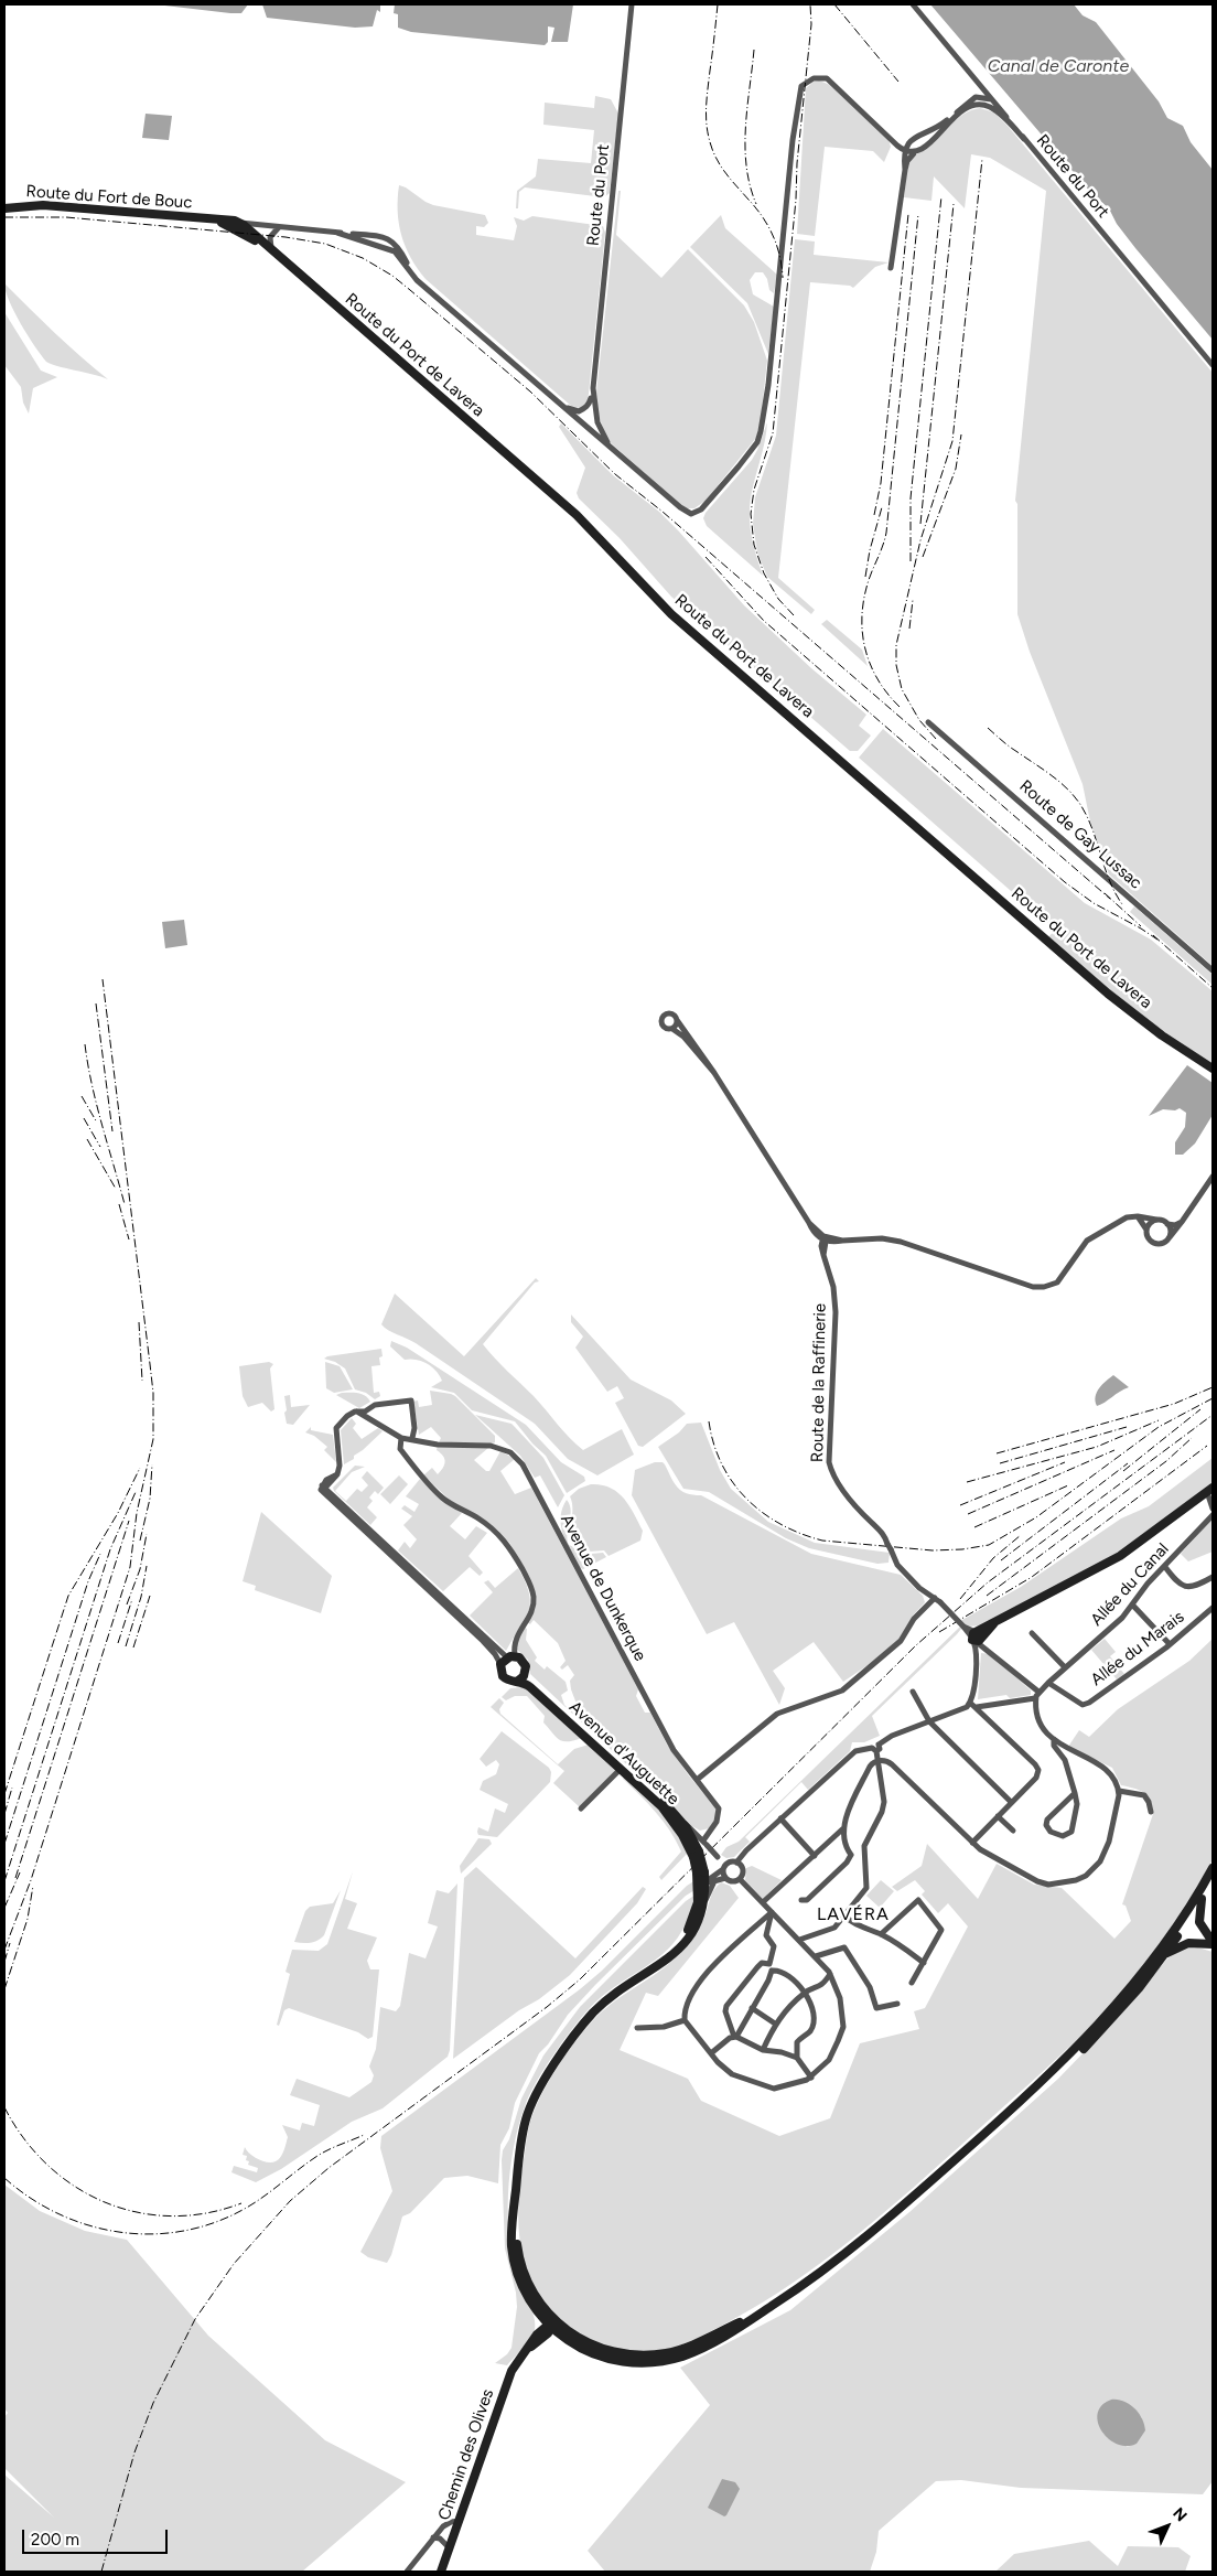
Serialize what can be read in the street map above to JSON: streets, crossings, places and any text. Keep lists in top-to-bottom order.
{
  "streets": {
    "main road": [
      "Route du Fort de Bouc",
      "Route du Port de Lavera",
      "Avenue d'Auguette",
      "Chemin des Olives"
    ],
    "street": [
      "Route du Port",
      "Route de Gay Lussac",
      "Route de la Raffinerie",
      "Allée du Canal",
      "Avenue de Dunkerque",
      "Allée du Marais"
    ]
  },
  "crossings": [
    ["Route de la Raffinerie", "Allée du Canal"],
    ["Allée du Canal", "Allée du Marais"]
  ],
  "districts": ["LAVÉRA"],
  "water": ["Canal de Caronte"],
  "scale_bar": "200 m",
  "north": "top right"
}
